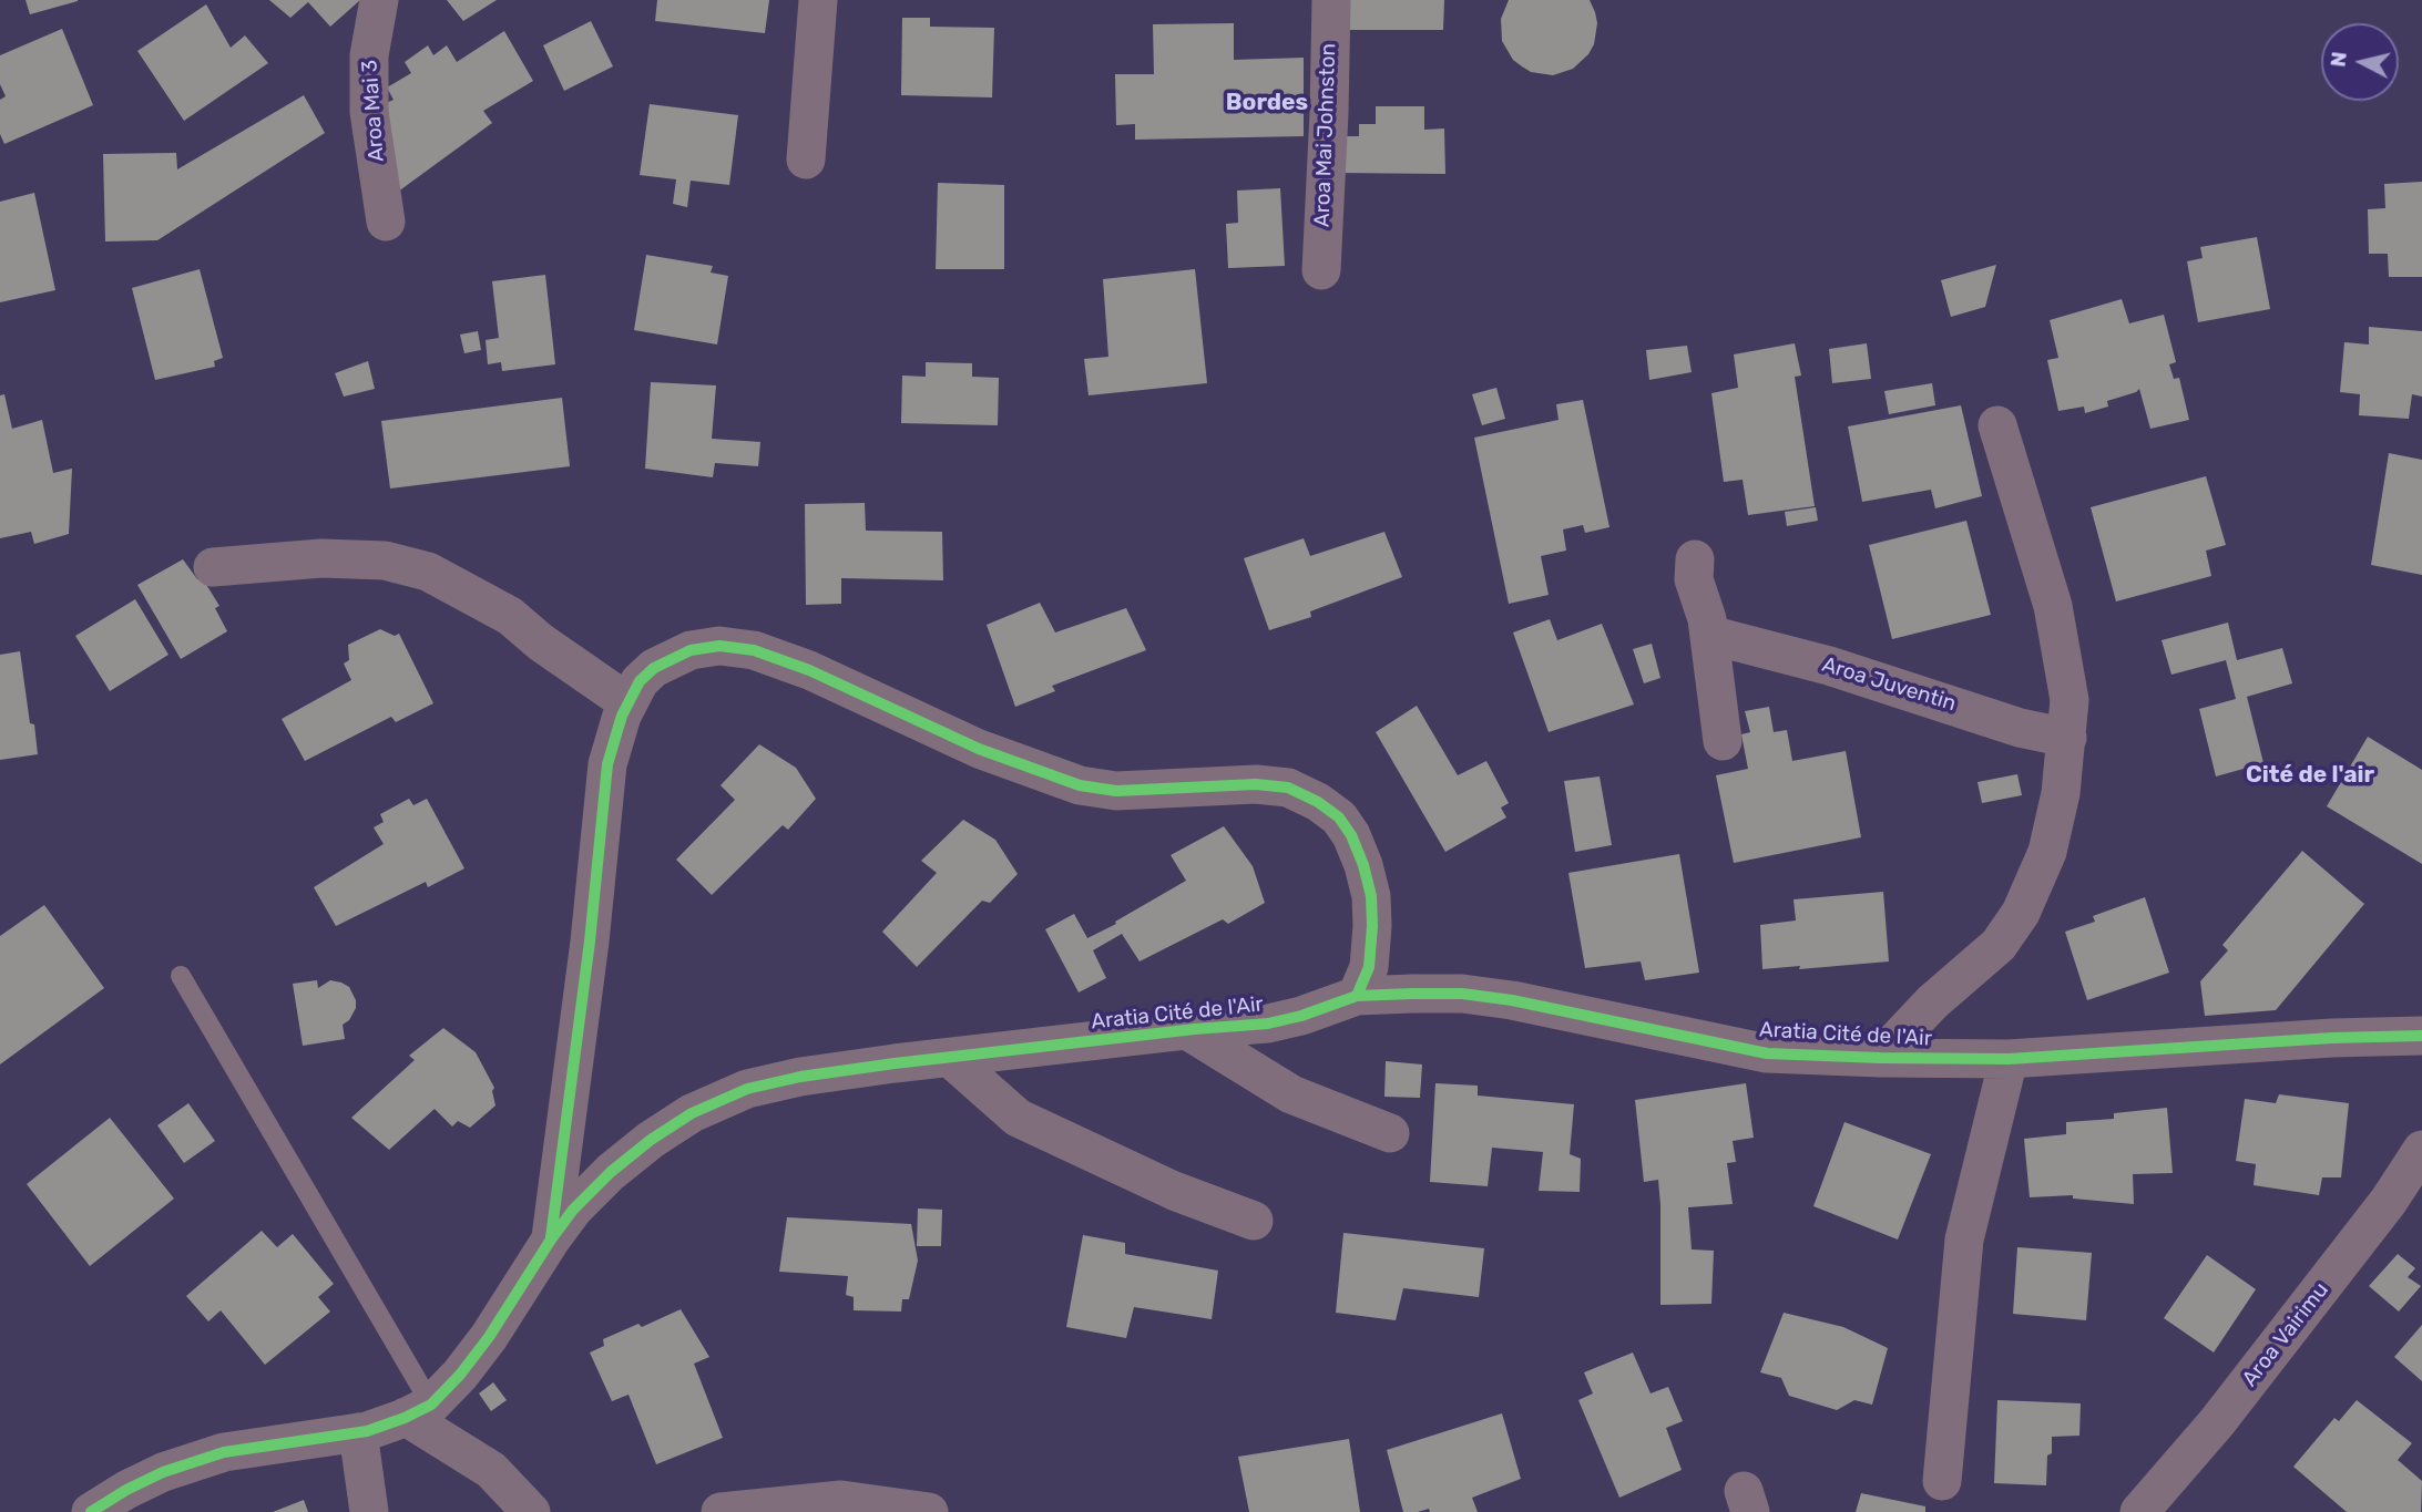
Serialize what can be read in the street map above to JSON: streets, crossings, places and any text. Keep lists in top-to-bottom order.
{
  "streets": {
    "street": [
      "Aroa Mai 3",
      "Aroa Mai Johnston",
      "Aroa Juventin",
      "Aratia Cité de l'Air",
      "Aroa Vairimu"
    ]
  },
  "districts": ["Bordes", "Cité de l'air"],
  "north": "left"
}
